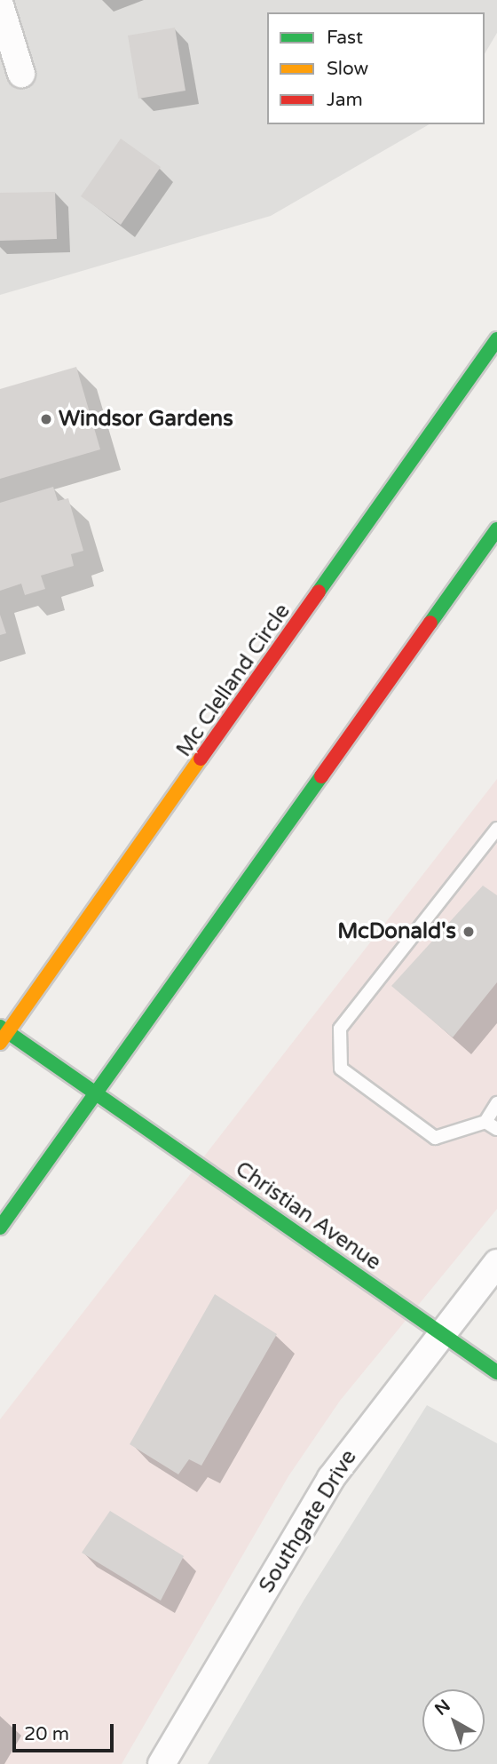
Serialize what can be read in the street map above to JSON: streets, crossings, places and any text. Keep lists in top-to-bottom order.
{
  "streets": {
    "main road": ["Mc Clelland Circle", "Christian Avenue"],
    "street": ["Southgate Drive"]
  },
  "crossings": [
    ["Mc Clelland Circle", "Christian Avenue"],
    ["Christian Avenue", "Southgate Drive"]
  ],
  "places": ["Windsor Gardens", "McDonald's"],
  "legend": ["Fast", "Slow", "Jam"],
  "scale_bar": "20 m",
  "north": "top left"
}
